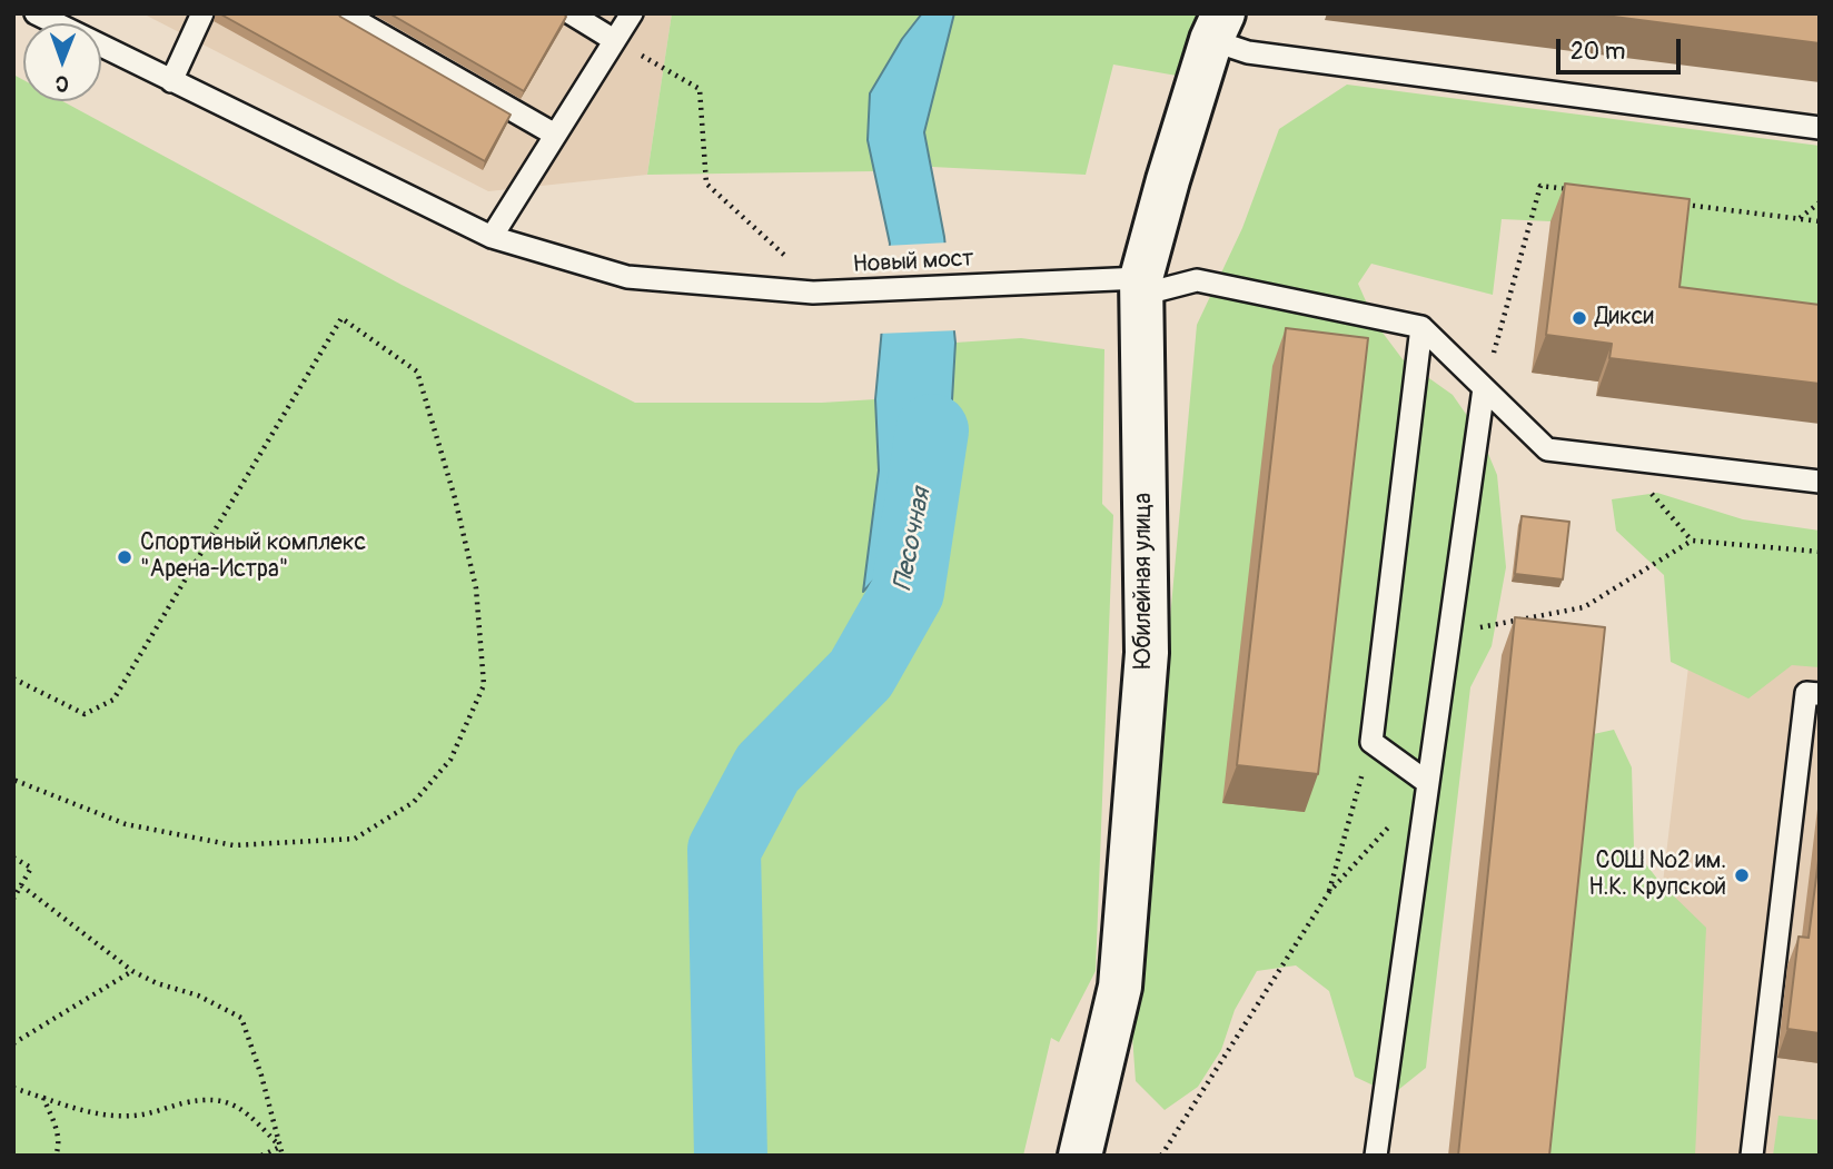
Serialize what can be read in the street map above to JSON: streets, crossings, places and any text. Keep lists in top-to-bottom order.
{
  "streets": {
    "street": ["Юбилейная улица"],
    "lane": ["Новый мост"]
  },
  "crossings": [
    ["Новый мост", "Юбилейная улица"]
  ],
  "water": ["Песочная"],
  "places": ["Дикси", "Спортивный комплекс \"Арена-Истра\"", "СОШ №2 им. Н.К. Крупской"],
  "scale_bar": "20 m",
  "north": "bottom"
}
